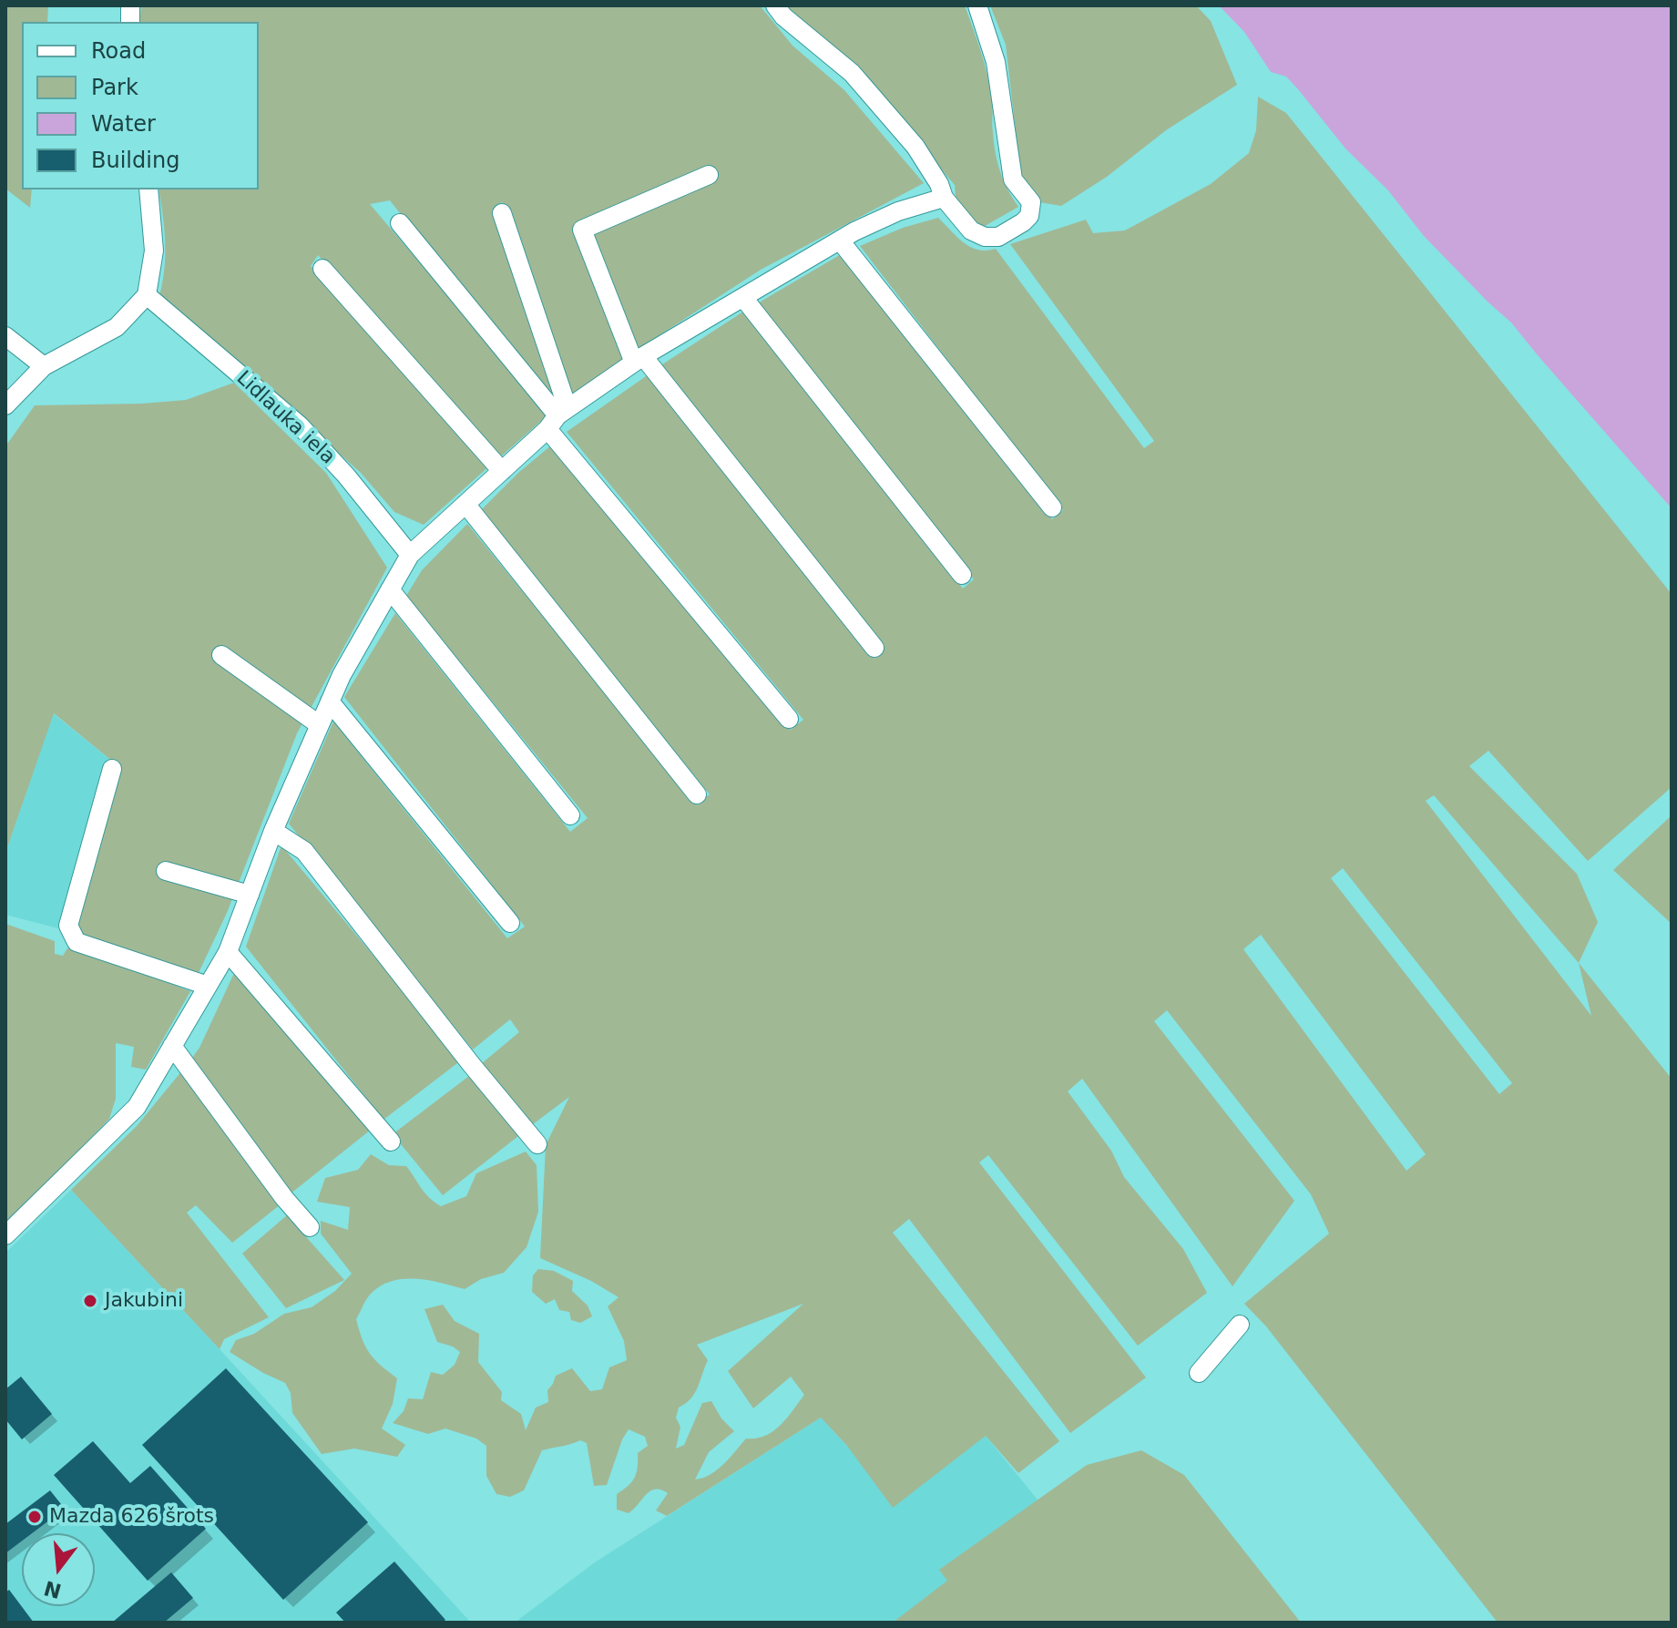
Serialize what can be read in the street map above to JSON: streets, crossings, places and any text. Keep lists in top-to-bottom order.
{
  "streets": {
    "street": ["Lidlauka iela"]
  },
  "places": ["Jakubini", "Mazda 626 šrots"],
  "legend": [
    "Road",
    "Park",
    "Water",
    "Building"
  ],
  "north": "bottom"
}
